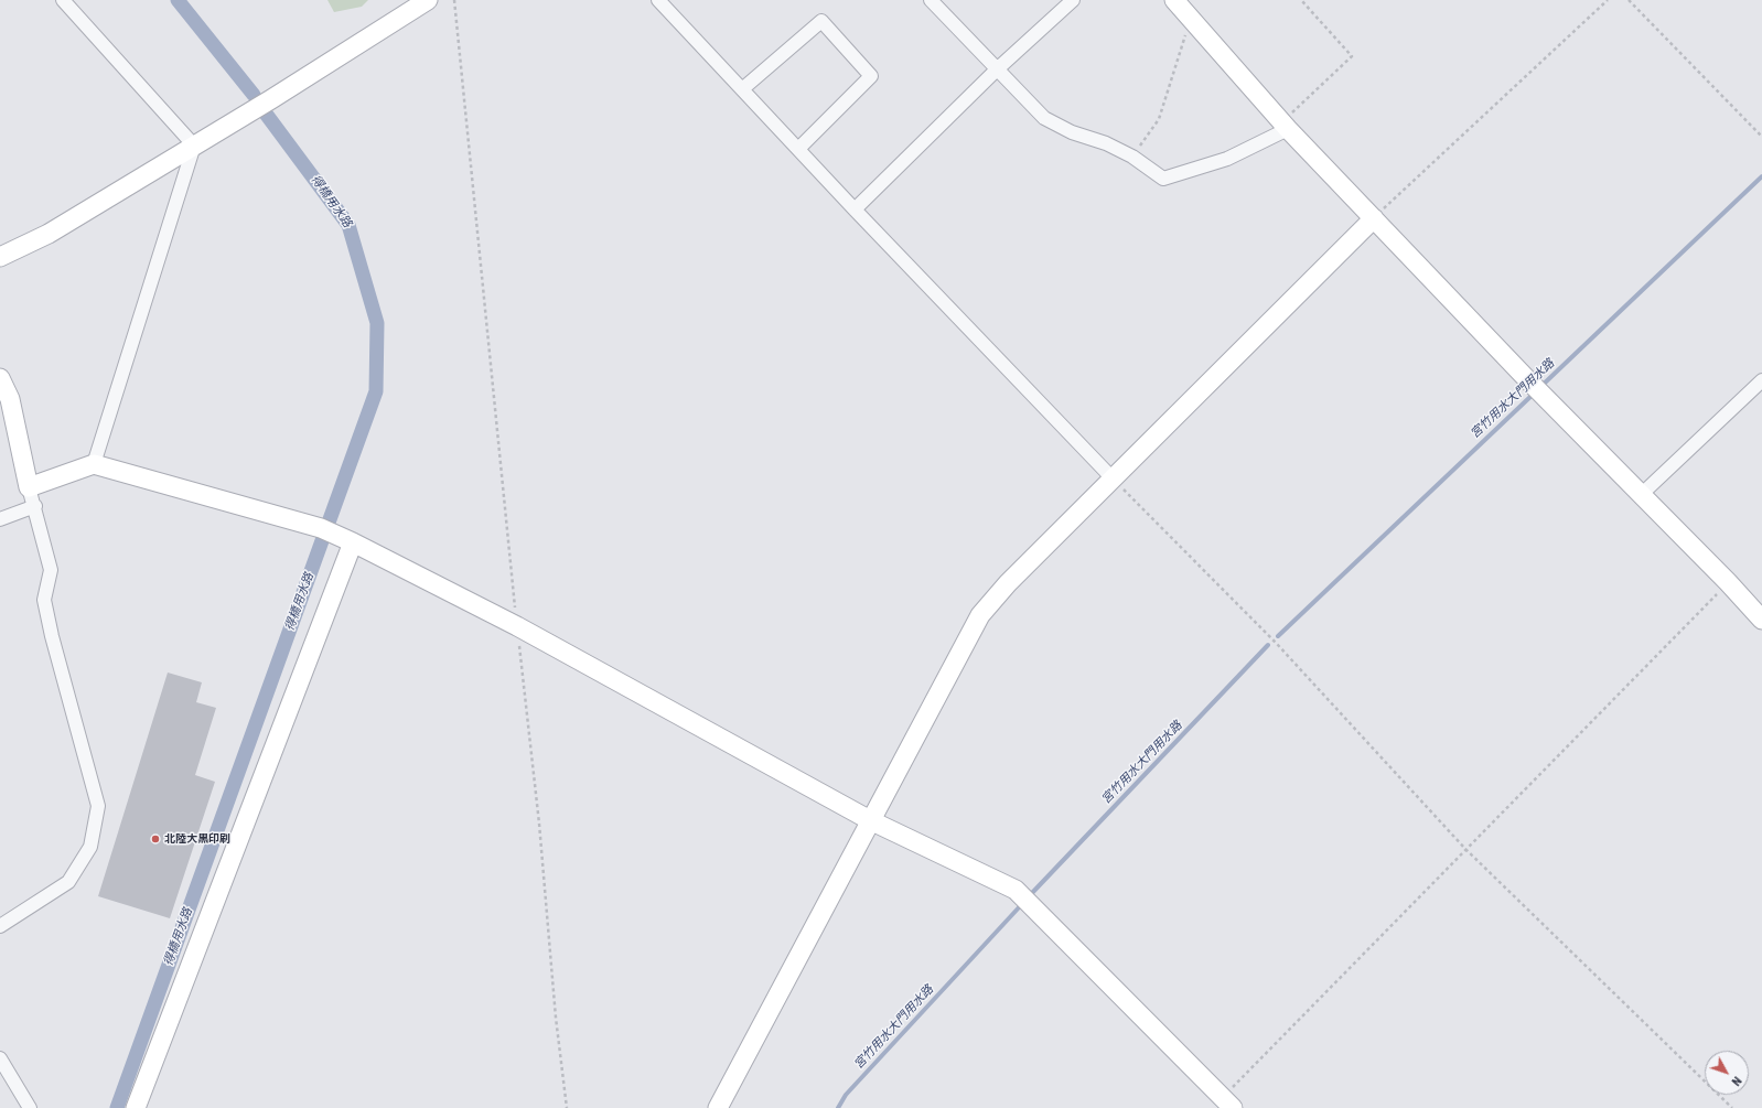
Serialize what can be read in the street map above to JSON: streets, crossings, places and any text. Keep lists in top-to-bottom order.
{
  "water": ["得橋用水路", "宮竹用水大門用水路"],
  "places": ["北陸大黒印刷"],
  "north": "bottom right"
}
